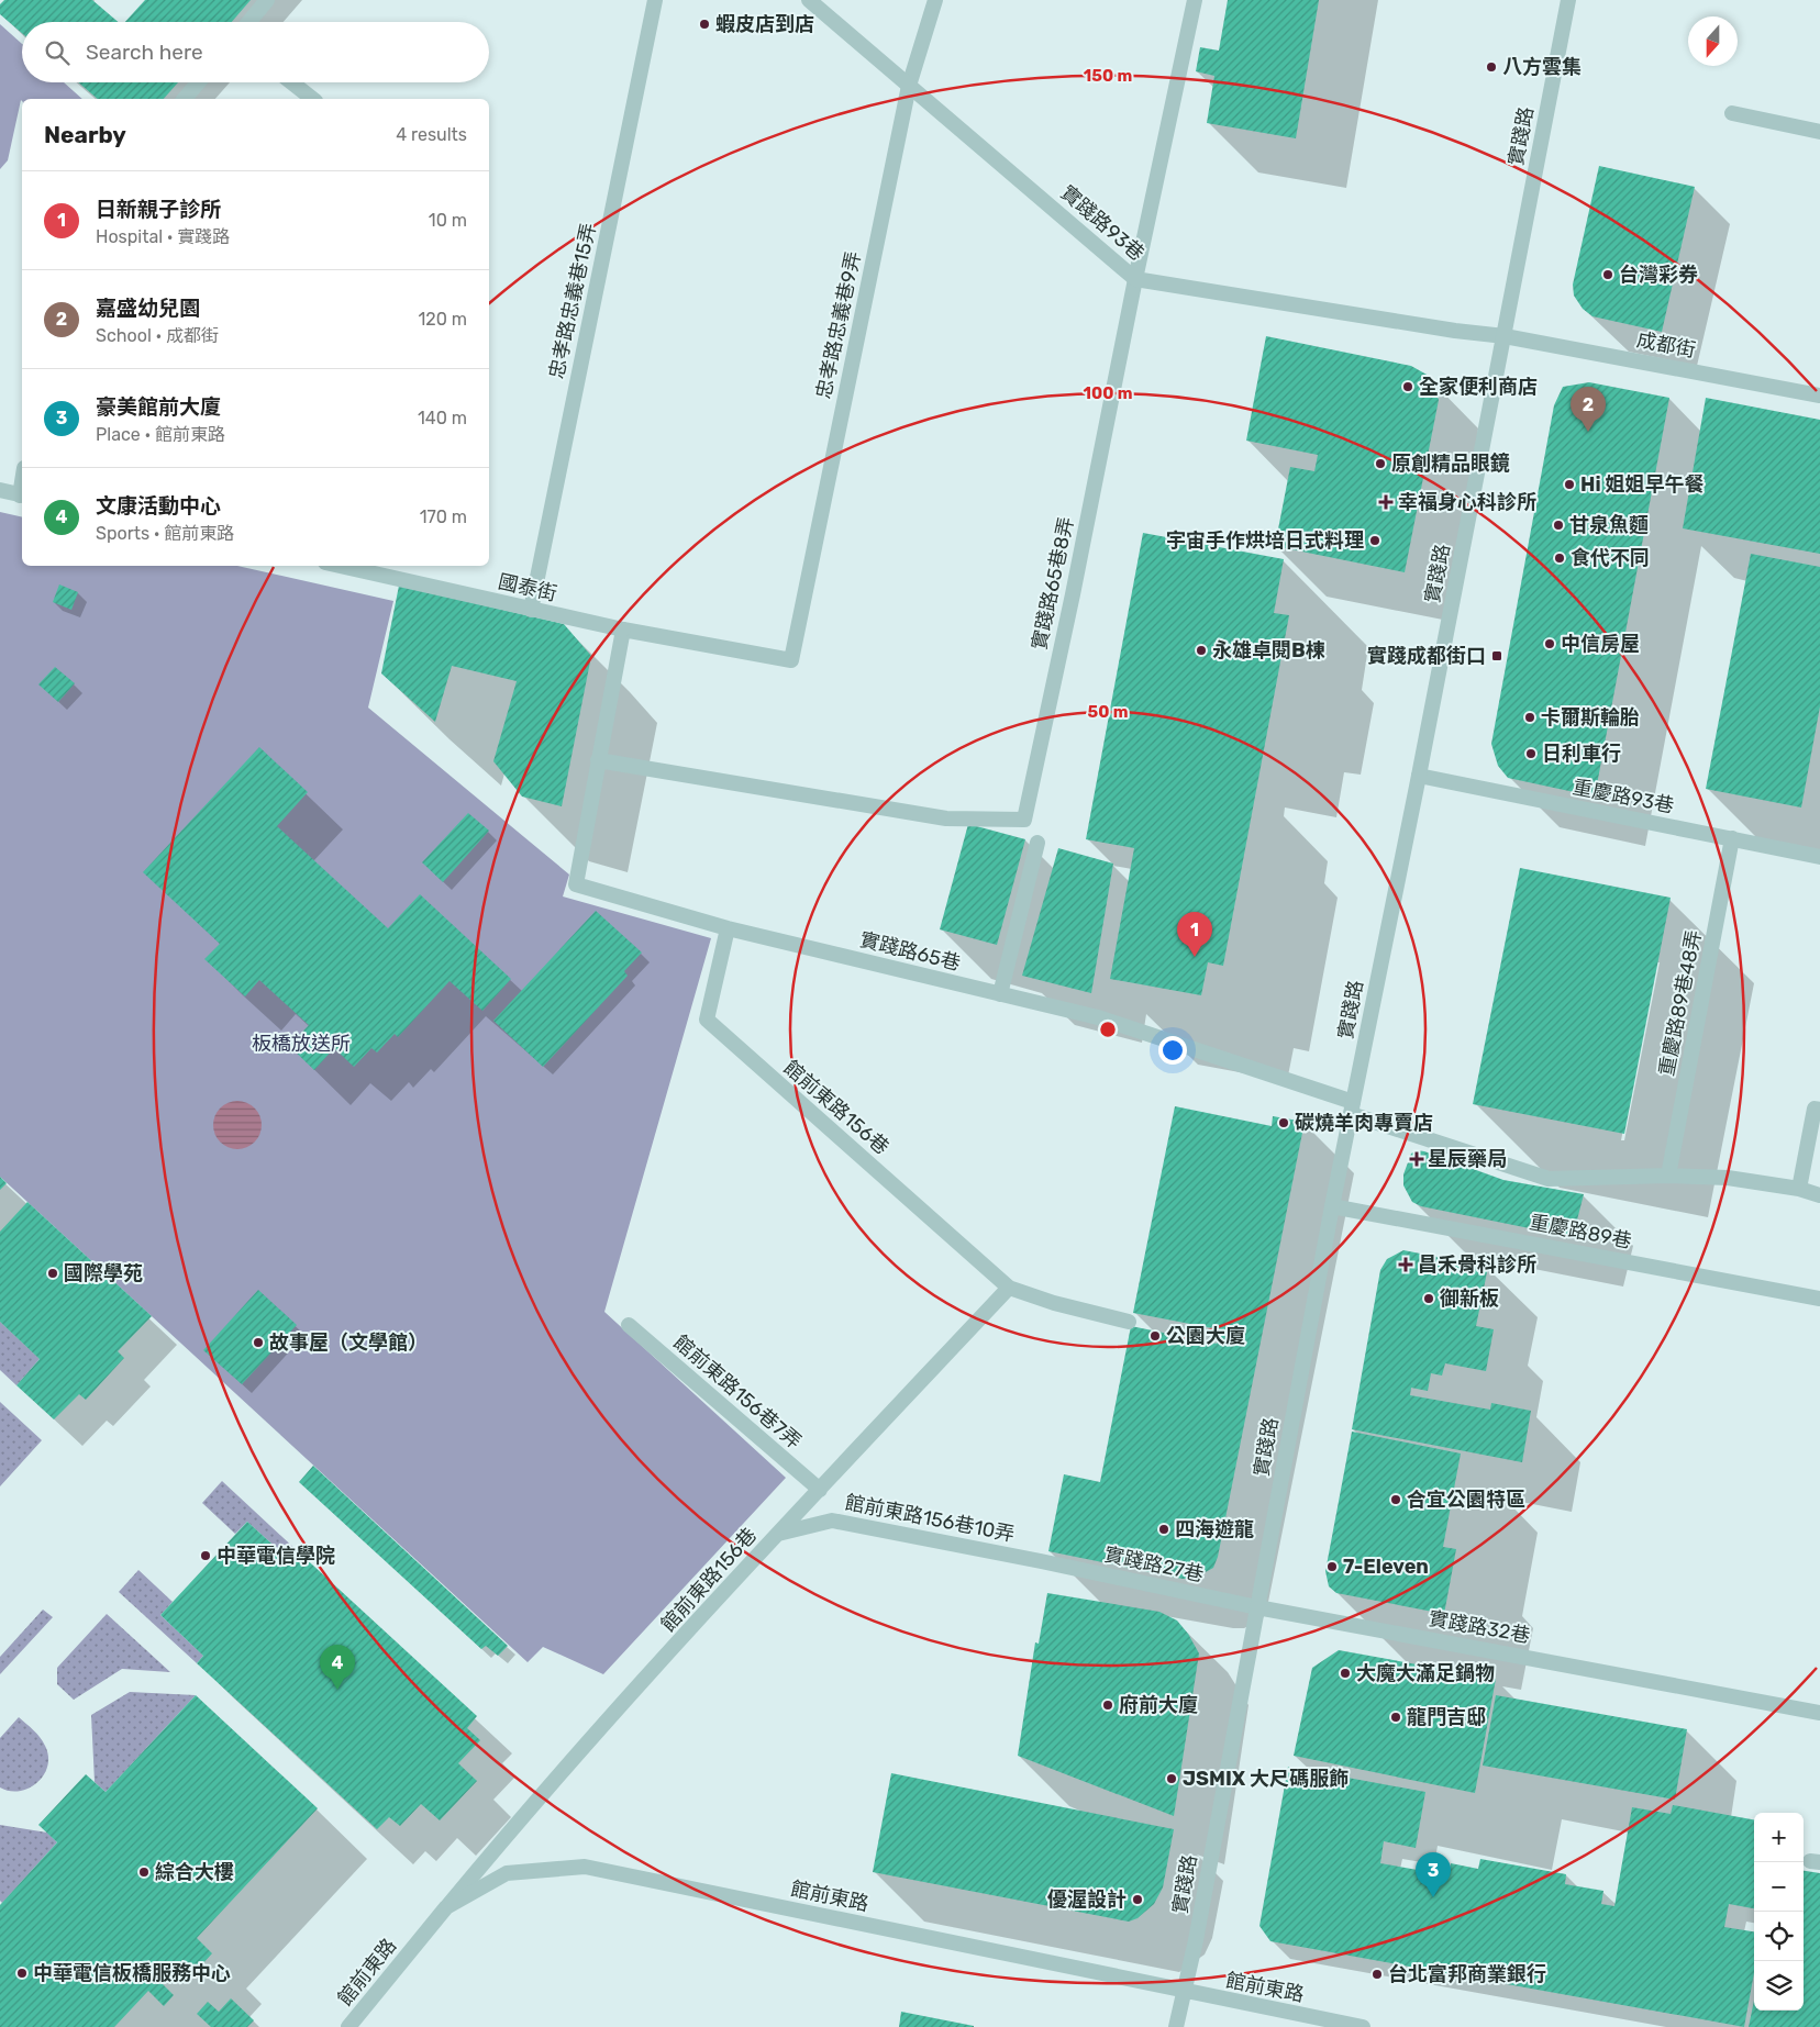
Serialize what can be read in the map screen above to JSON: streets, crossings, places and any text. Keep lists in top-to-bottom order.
{
  "streets": {
    "street": [
      "實踐路",
      "實踐路93巷",
      "忠孝路忠義巷15弄",
      "忠孝路忠義巷9弄",
      "成都街",
      "實踐路65巷8弄",
      "國泰街",
      "重慶路93巷",
      "實踐路65巷",
      "重慶路89巷48弄",
      "館前東路156巷",
      "重慶路89巷",
      "館前東路156巷7弄",
      "館前東路156巷10弄",
      "實踐路27巷",
      "實踐路32巷",
      "館前東路"
    ]
  },
  "crossings": [
    ["實踐路", "實踐路93巷"],
    ["實踐路", "成都街"],
    ["實踐路", "重慶路93巷"],
    ["實踐路", "實踐路65巷"],
    ["實踐路", "重慶路89巷"],
    ["實踐路", "實踐路27巷"],
    ["實踐路", "實踐路32巷"],
    ["實踐路", "館前東路"],
    ["實踐路93巷", "忠孝路忠義巷9弄"],
    ["實踐路93巷", "成都街"],
    ["實踐路93巷", "實踐路65巷8弄"],
    ["忠孝路忠義巷15弄", "國泰街"],
    ["忠孝路忠義巷9弄", "國泰街"],
    ["實踐路65巷8弄", "實踐路65巷"],
    ["國泰街", "實踐路65巷"],
    ["重慶路93巷", "重慶路89巷48弄"],
    ["實踐路65巷", "館前東路156巷"],
    ["館前東路156巷", "館前東路156巷7弄"],
    ["館前東路156巷", "館前東路156巷10弄"],
    ["館前東路156巷", "館前東路"],
    ["館前東路156巷10弄", "實踐路27巷"],
    ["實踐路27巷", "實踐路32巷"]
  ],
  "parks": ["板橋放送所"],
  "places": {
    "other": [
      "蝦皮店到店",
      "八方雲集",
      "台灣彩券",
      "全家便利商店",
      "原創精品眼鏡",
      "Hi 姐姐早午餐",
      "甘泉魚麵",
      "宇宙手作烘培日式料理",
      "食代不同",
      "中信房屋",
      "永雄卓閱B棟",
      "卡爾斯輪胎",
      "日利車行",
      "碳燒羊肉專賣店",
      "國際學苑",
      "御新板",
      "公園大廈",
      "故事屋（文學館）",
      "合宜公園特區",
      "四海遊龍",
      "中華電信學院",
      "7-Eleven",
      "大魔大滿足鍋物",
      "府前大廈",
      "龍門吉邸",
      "JSMIX 大尺碼服飾",
      "綜合大樓",
      "優渥設計",
      "中華電信板橋服務中心",
      "台北富邦商業銀行"
    ],
    "health": ["幸福身心科診所", "星辰藥局", "昌禾骨科診所"],
    "transit": ["實踐成都街口"]
  },
  "north": "bottom",
  "page": {
    "search": "Search here",
    "heading": ["Nearby", "4 results"],
    "list": [
      {
        "mark": "1",
        "name": "日新親子診所",
        "note": "Hospital · 實踐路",
        "value": "10 m"
      },
      {
        "mark": "2",
        "name": "嘉盛幼兒園",
        "note": "School · 成都街",
        "value": "120 m"
      },
      {
        "mark": "3",
        "name": "豪美館前大廈",
        "note": "Place · 館前東路",
        "value": "140 m"
      },
      {
        "mark": "4",
        "name": "文康活動中心",
        "note": "Sports · 館前東路",
        "value": "170 m"
      }
    ],
    "pins": [
      "2",
      "1",
      "4",
      "3"
    ],
    "map_buttons": ["+", "−"]
  },
  "rings": ["150 m", "100 m", "50 m"]
}
